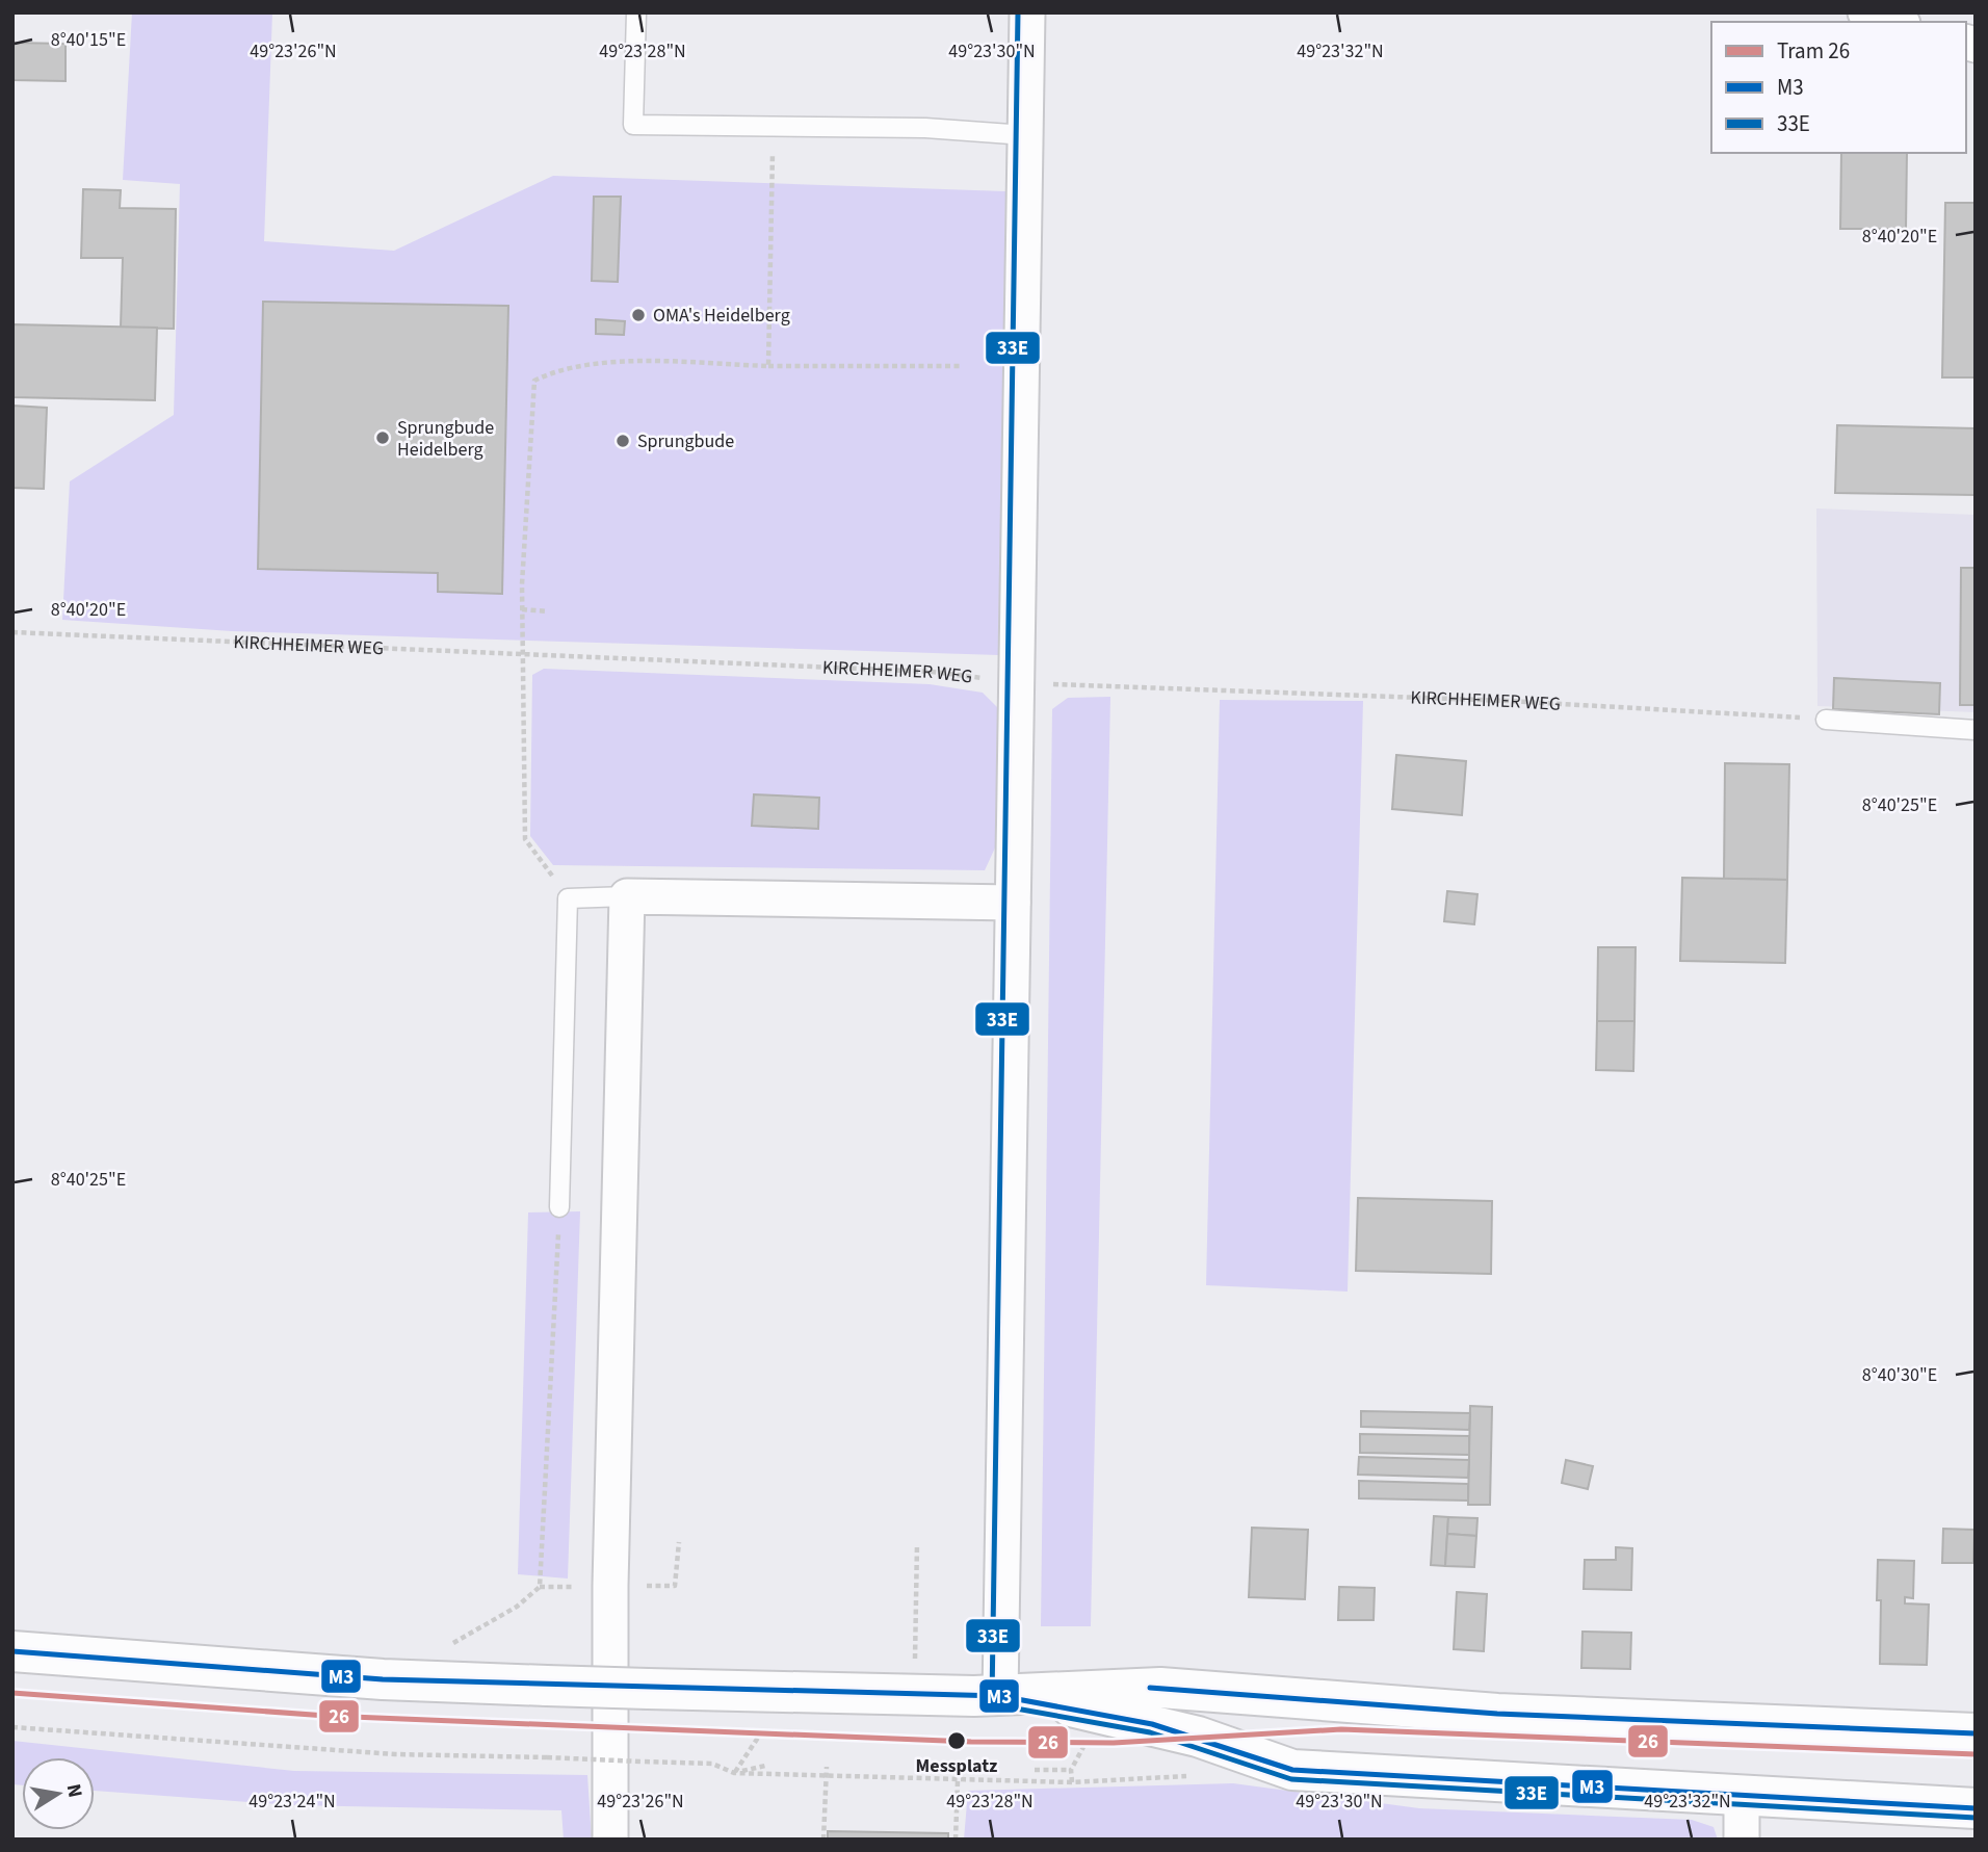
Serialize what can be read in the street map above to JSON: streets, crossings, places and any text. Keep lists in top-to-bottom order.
{
  "streets": {
    "path": ["KIRCHHEIMER WEG"]
  },
  "places": [
    "OMA's Heidelberg",
    "Sprungbude Heidelberg",
    "Sprungbude",
    "Messplatz"
  ],
  "lines": ["transit line 33E", "transit line M3", "tram line 26"],
  "legend": ["Tram 26", "M3", "33E"],
  "north": "right",
  "coordinates": [
    "8°40'15\"E",
    "49°23'26\"N",
    "49°23'28\"N",
    "49°23'30\"N",
    "49°23'32\"N",
    "8°40'20\"E",
    "8°40'25\"E",
    "8°40'30\"E",
    "49°23'24\"N"
  ]
}
